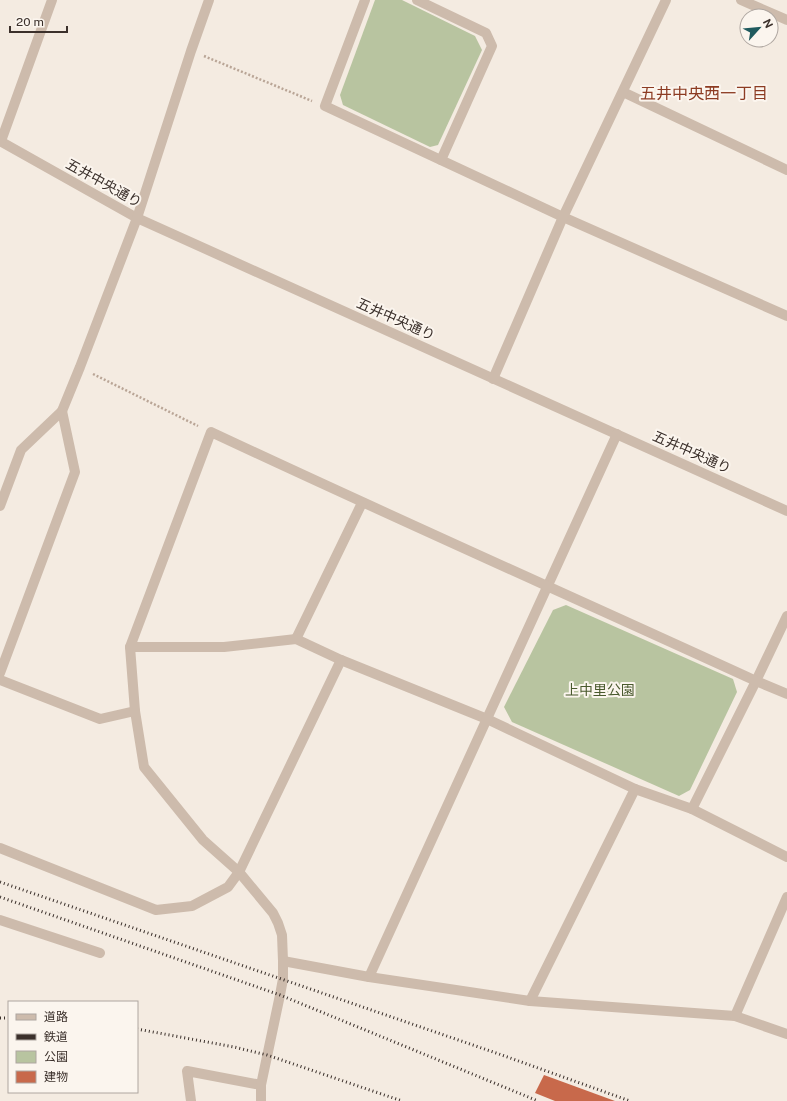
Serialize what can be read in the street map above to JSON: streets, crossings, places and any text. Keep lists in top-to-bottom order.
{
  "streets": {
    "street": ["五井中央通り"]
  },
  "districts": ["五井中央西一丁目"],
  "parks": ["上中里公園"],
  "legend": [
    "道路",
    "鉄道",
    "公園",
    "建物"
  ],
  "scale_bar": "20 m",
  "north": "top right"
}
